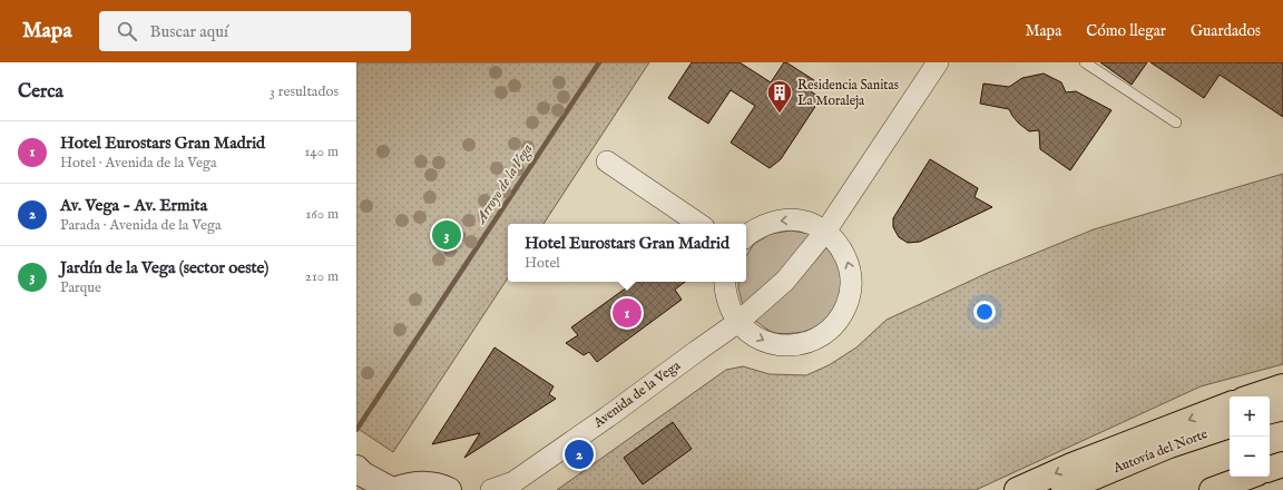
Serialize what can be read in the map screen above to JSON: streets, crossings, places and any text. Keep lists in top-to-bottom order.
{
  "streets": {
    "highway": ["Autovía del Norte"],
    "street": ["Avenida de la Vega"]
  },
  "water": ["Arroyo de la Vega"],
  "places": {
    "building": ["Residencia Sanitas La Moraleja"]
  },
  "page": {
    "header": "Mapa",
    "search": "Buscar aquí",
    "nav": ["Mapa", "Cómo llegar", "Guardados"],
    "heading": ["Cerca", "3 resultados"],
    "list": [
      {
        "mark": "1",
        "name": "Hotel Eurostars Gran Madrid",
        "note": "Hotel · Avenida de la Vega",
        "value": "140 m"
      },
      {
        "mark": "2",
        "name": "Av. Vega - Av. Ermita",
        "note": "Parada · Avenida de la Vega",
        "value": "160 m"
      },
      {
        "mark": "3",
        "name": "Jardín de la Vega (sector oeste)",
        "note": "Parque",
        "value": "210 m"
      }
    ],
    "pins": ["3", "1", "2"],
    "popup": ["Hotel Eurostars Gran Madrid", "Hotel"],
    "map_buttons": ["+", "−"]
  }
}
